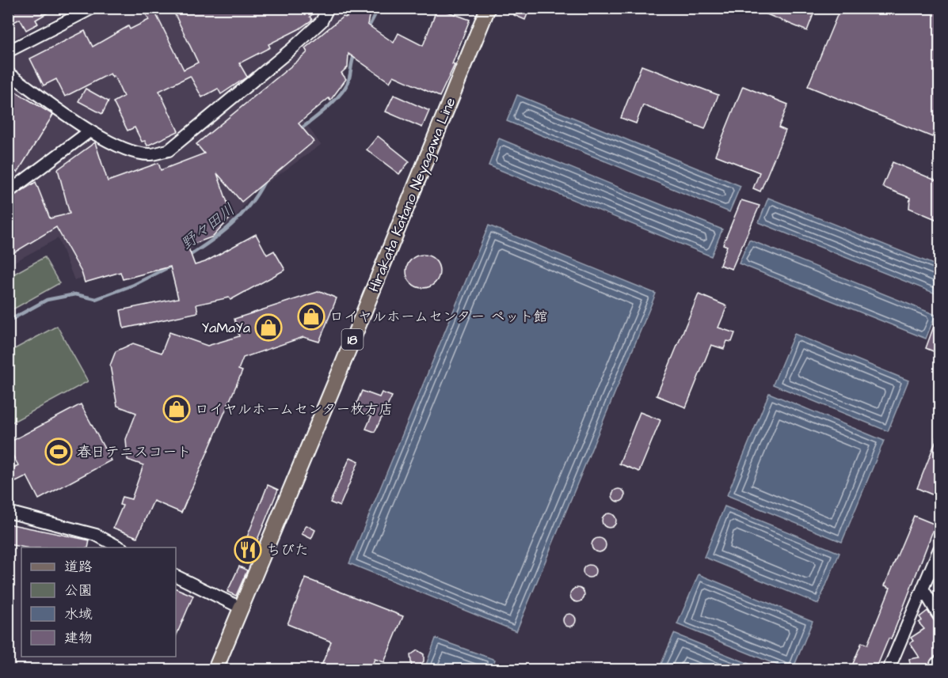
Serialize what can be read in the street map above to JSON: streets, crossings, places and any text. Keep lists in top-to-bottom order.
{
  "streets": {
    "main road": ["Hirakata Katano Neyagawa Line", "18"]
  },
  "water": ["野々田川"],
  "places": {
    "shop": ["ロイヤルホームセンター ペット館", "YaMaYa", "ロイヤルホームセンター枚方店"],
    "sports": ["春日テニスコート"],
    "restaurant": ["ちびた"]
  },
  "legend": [
    "道路",
    "公園",
    "水域",
    "建物"
  ]
}
